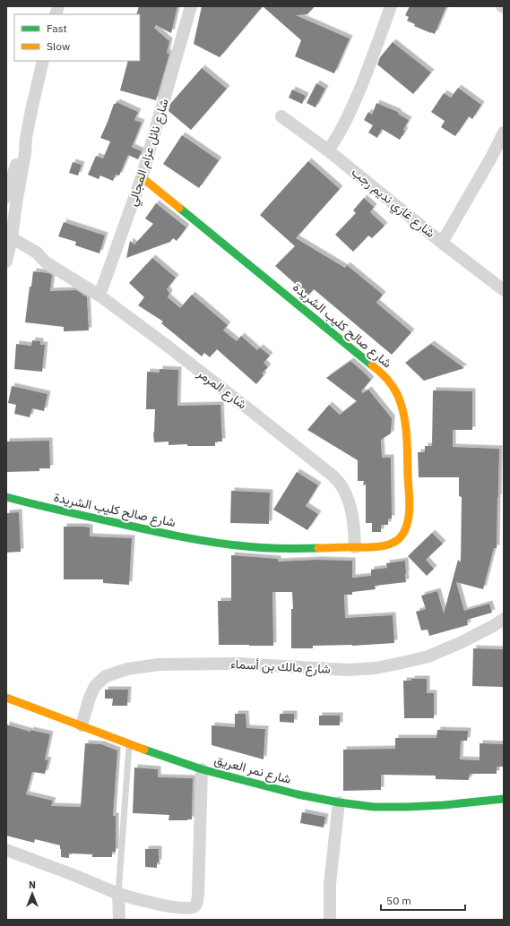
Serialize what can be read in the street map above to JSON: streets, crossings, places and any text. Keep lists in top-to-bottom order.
{
  "streets": {
    "street": [
      "شارع نائل عزام المجالي",
      "شارع غازي نديم رجب",
      "شارع صالح كليب الشريدة",
      "شارع المرمر",
      "شارع مالك بن أسماء",
      "شارع نمر العريق"
    ]
  },
  "crossings": [
    ["شارع نائل عزام المجالي", "شارع صالح كليب الشريدة"],
    ["شارع نائل عزام المجالي", "شارع المرمر"],
    ["شارع صالح كليب الشريدة", "شارع المرمر"],
    ["شارع مالك بن أسماء", "شارع نمر العريق"]
  ],
  "legend": ["Fast", "Slow"],
  "scale_bar": "50 m",
  "north": "top"
}
